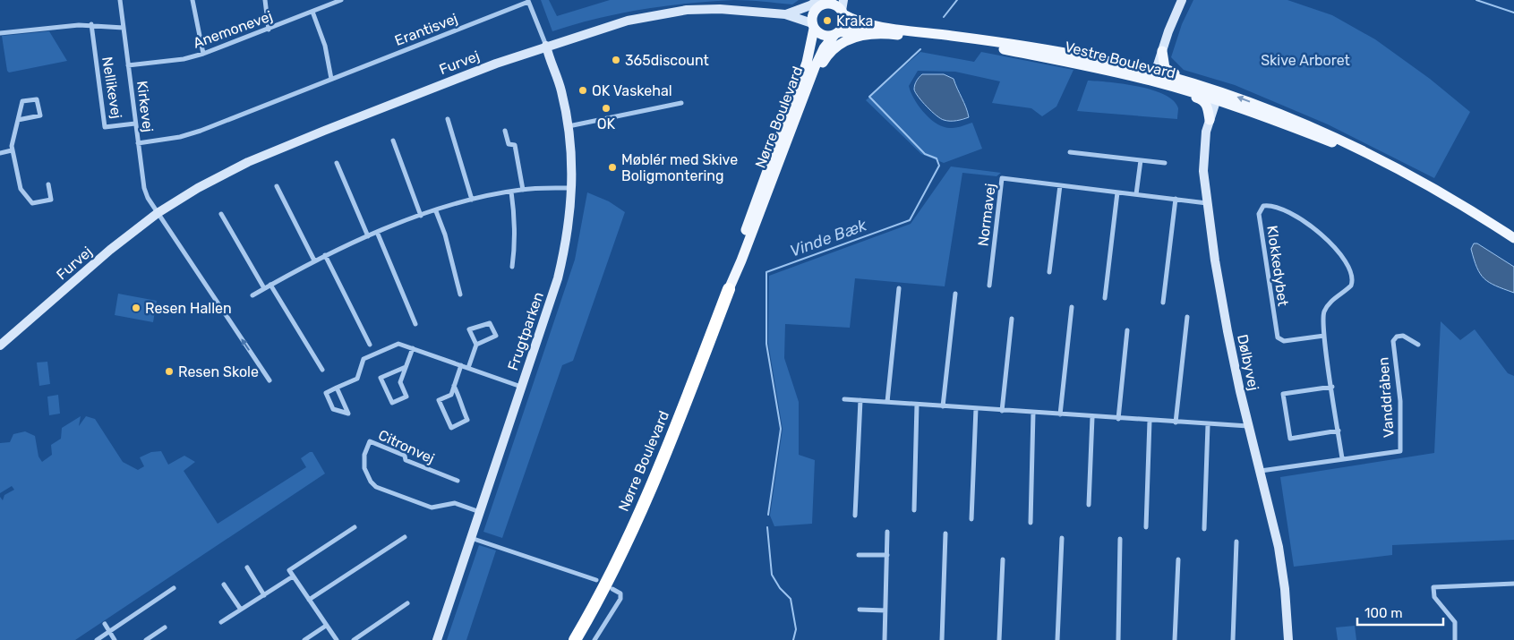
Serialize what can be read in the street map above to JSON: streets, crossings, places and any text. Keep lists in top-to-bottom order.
{
  "streets": {
    "highway": ["Nørre Boulevard"],
    "main road": ["Vestre Boulevard"],
    "street": [
      "Anemonevej",
      "Erantisvej",
      "Furvej",
      "Nellikevej",
      "Kirkevej",
      "Normavej",
      "Klokkedybet",
      "Frugtparken",
      "Dølbyvej",
      "Vanddråben",
      "Citronvej"
    ]
  },
  "crossings": [
    ["Anemonevej", "Kirkevej"],
    ["Erantisvej", "Kirkevej"],
    ["Vestre Boulevard", "Furvej"],
    ["Vestre Boulevard", "Nørre Boulevard"],
    ["Vestre Boulevard", "Dølbyvej"],
    ["Furvej", "Kirkevej"],
    ["Furvej", "Nørre Boulevard"],
    ["Furvej", "Frugtparken"],
    ["Nellikevej", "Kirkevej"],
    ["Normavej", "Dølbyvej"],
    ["Klokkedybet", "Vanddråben"],
    ["Frugtparken", "Citronvej"]
  ],
  "water": ["Vinde Bæk"],
  "parks": ["Skive Arboret"],
  "places": [
    "Kraka",
    "365discount",
    "OK Vaskehal",
    "OK",
    "Møblér med Skive Boligmontering",
    "Resen Hallen",
    "Resen Skole"
  ],
  "scale_bar": "100 m"
}
